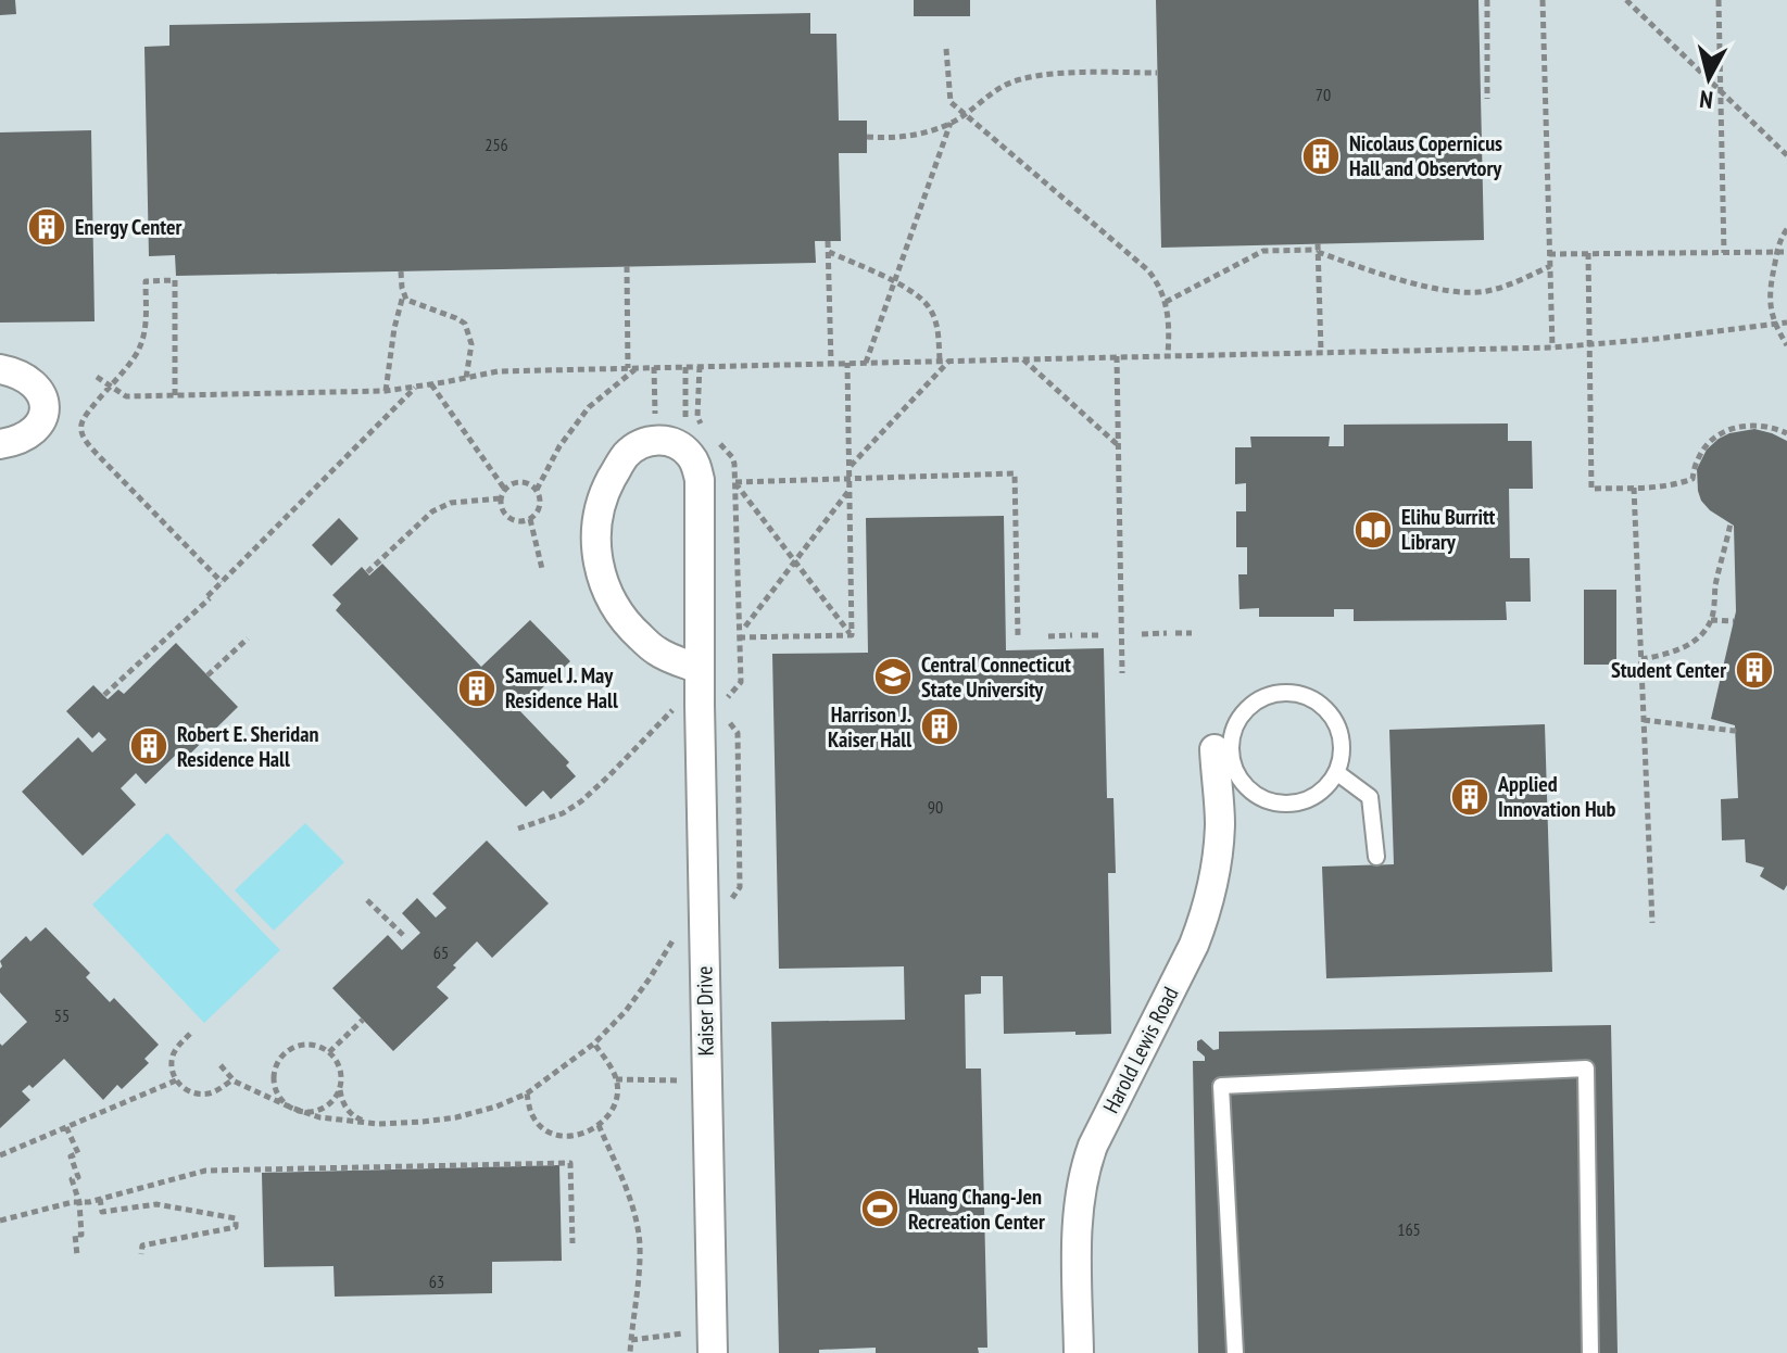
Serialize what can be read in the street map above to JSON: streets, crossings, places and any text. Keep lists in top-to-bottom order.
{
  "streets": {
    "street": ["Kaiser Drive", "Harold Lewis Road"]
  },
  "places": {
    "building": [
      "Nicolaus Copernicus Hall and Observtory",
      "Energy Center",
      "Student Center",
      "Samuel J. May Residence Hall",
      "Harrison J. Kaiser Hall",
      "Robert E. Sheridan Residence Hall",
      "Applied Innovation Hub"
    ],
    "library": ["Elihu Burritt Library"],
    "school or university": ["Central Connecticut State University"],
    "sports": ["Huang Chang-Jen Recreation Center"]
  },
  "house_numbers": [
    "70",
    "256",
    "90",
    "65",
    "55",
    "165",
    "63"
  ],
  "north": "bottom"
}
